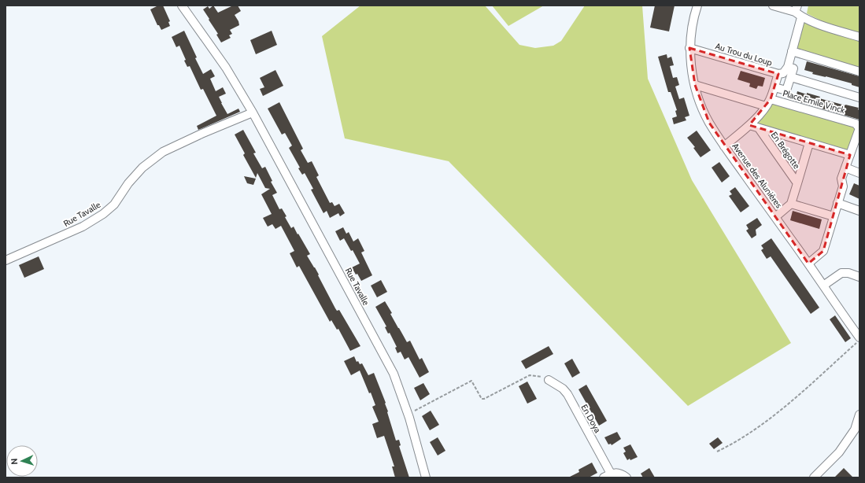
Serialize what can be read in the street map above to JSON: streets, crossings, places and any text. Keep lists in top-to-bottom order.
{
  "streets": {
    "street": [
      "Au Trou du Loup",
      "Place Emile Vinck",
      "En Brégotte",
      "Avenue des Alunières",
      "Rue Tavalle",
      "En Doya"
    ]
  },
  "crossings": [
    ["Au Trou du Loup", "Place Emile Vinck"],
    ["Au Trou du Loup", "En Brégotte"],
    ["Au Trou du Loup", "Avenue des Alunières"],
    ["Place Emile Vinck", "En Brégotte"]
  ],
  "north": "left"
}
